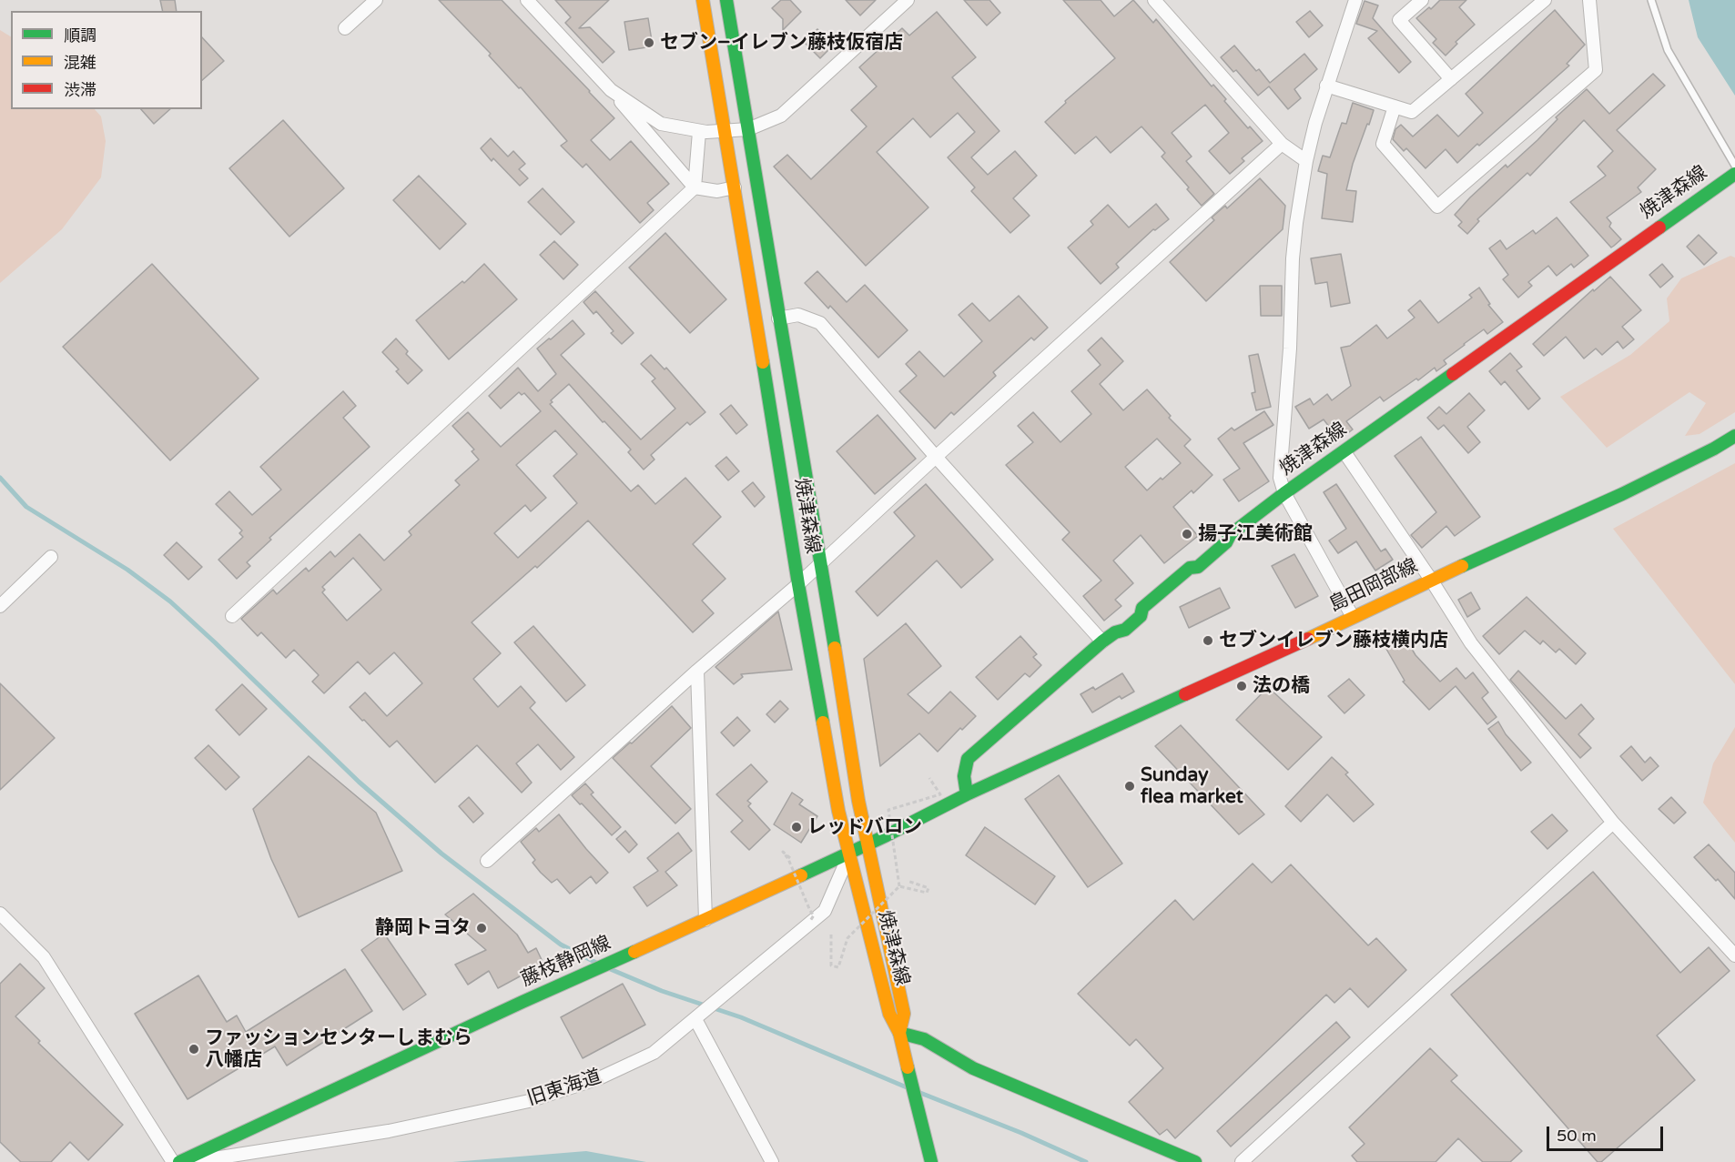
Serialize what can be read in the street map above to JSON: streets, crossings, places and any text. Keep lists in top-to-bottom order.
{
  "streets": {
    "main road": ["焼津森線", "島田岡部線", "藤枝静岡線"],
    "street": ["旧東海道"]
  },
  "crossings": [
    ["焼津森線", "島田岡部線"],
    ["焼津森線", "藤枝静岡線"],
    ["焼津森線", "旧東海道"],
    ["島田岡部線", "藤枝静岡線"],
    ["藤枝静岡線", "旧東海道"]
  ],
  "places": [
    "セブン−イレブン藤枝仮宿店",
    "揚子江美術館",
    "セブンイレブン藤枝横内店",
    "法の橋",
    "Sunday flea market",
    "レッドバロン",
    "静岡トヨタ",
    "ファッションセンターしまむら 八幡店"
  ],
  "legend": ["順調", "混雑", "渋滞"],
  "scale_bar": "50 m"
}
